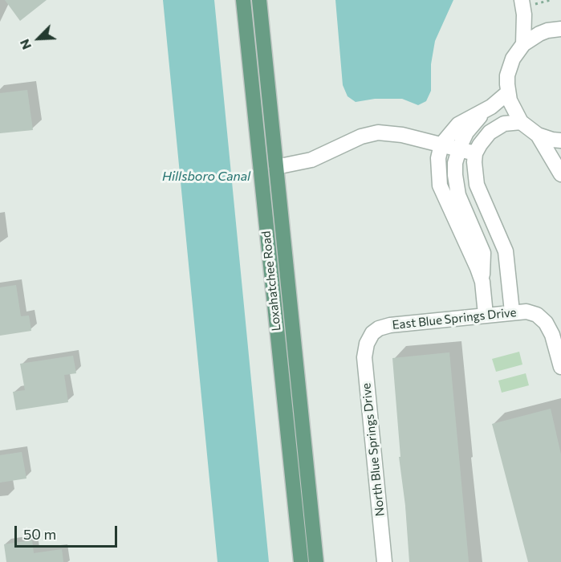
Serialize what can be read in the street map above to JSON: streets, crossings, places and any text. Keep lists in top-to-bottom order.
{
  "streets": {
    "main road": ["Loxahatchee Road"],
    "street": ["East Blue Springs Drive", "North Blue Springs Drive"]
  },
  "crossings": [
    ["East Blue Springs Drive", "North Blue Springs Drive"]
  ],
  "water": ["Hillsboro Canal"],
  "scale_bar": "50 m",
  "north": "bottom left"
}
